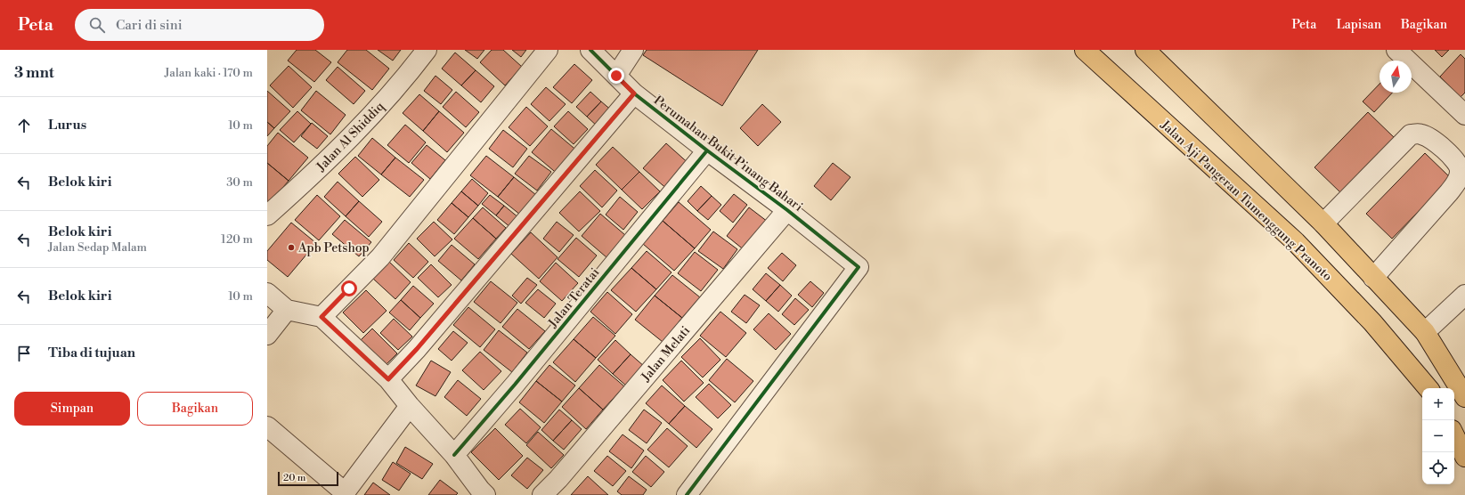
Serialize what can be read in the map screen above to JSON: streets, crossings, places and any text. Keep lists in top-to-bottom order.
{
  "streets": {
    "main road": ["Jalan Aji Pangeran Tumenggung Pranoto"],
    "street": [
      "Jalan Al Shiddiq",
      "Perumahan Bukit Pinang Bahari",
      "Jalan Teratai",
      "Jalan Melati"
    ]
  },
  "crossings": [
    ["Perumahan Bukit Pinang Bahari", "Jalan Teratai"],
    ["Perumahan Bukit Pinang Bahari", "Jalan Melati"]
  ],
  "places": ["Apb Petshop"],
  "scale_bar": "20 m",
  "north": "top",
  "page": {
    "header": "Peta",
    "search": "Cari di sini",
    "nav": ["Peta", "Lapisan", "Bagikan"],
    "heading": ["3 mnt", "Jalan kaki · 170 m"],
    "list": [
      ["Lurus", "10 m"],
      ["Belok kiri", "30 m"],
      ["Belok kiri", "Jalan Sedap Malam", "120 m"],
      ["Belok kiri", "10 m"],
      "Tiba di tujuan"
    ],
    "buttons": ["Simpan", "Bagikan"],
    "map_buttons": ["+", "−"],
    "scale": "20 m"
  }
}
